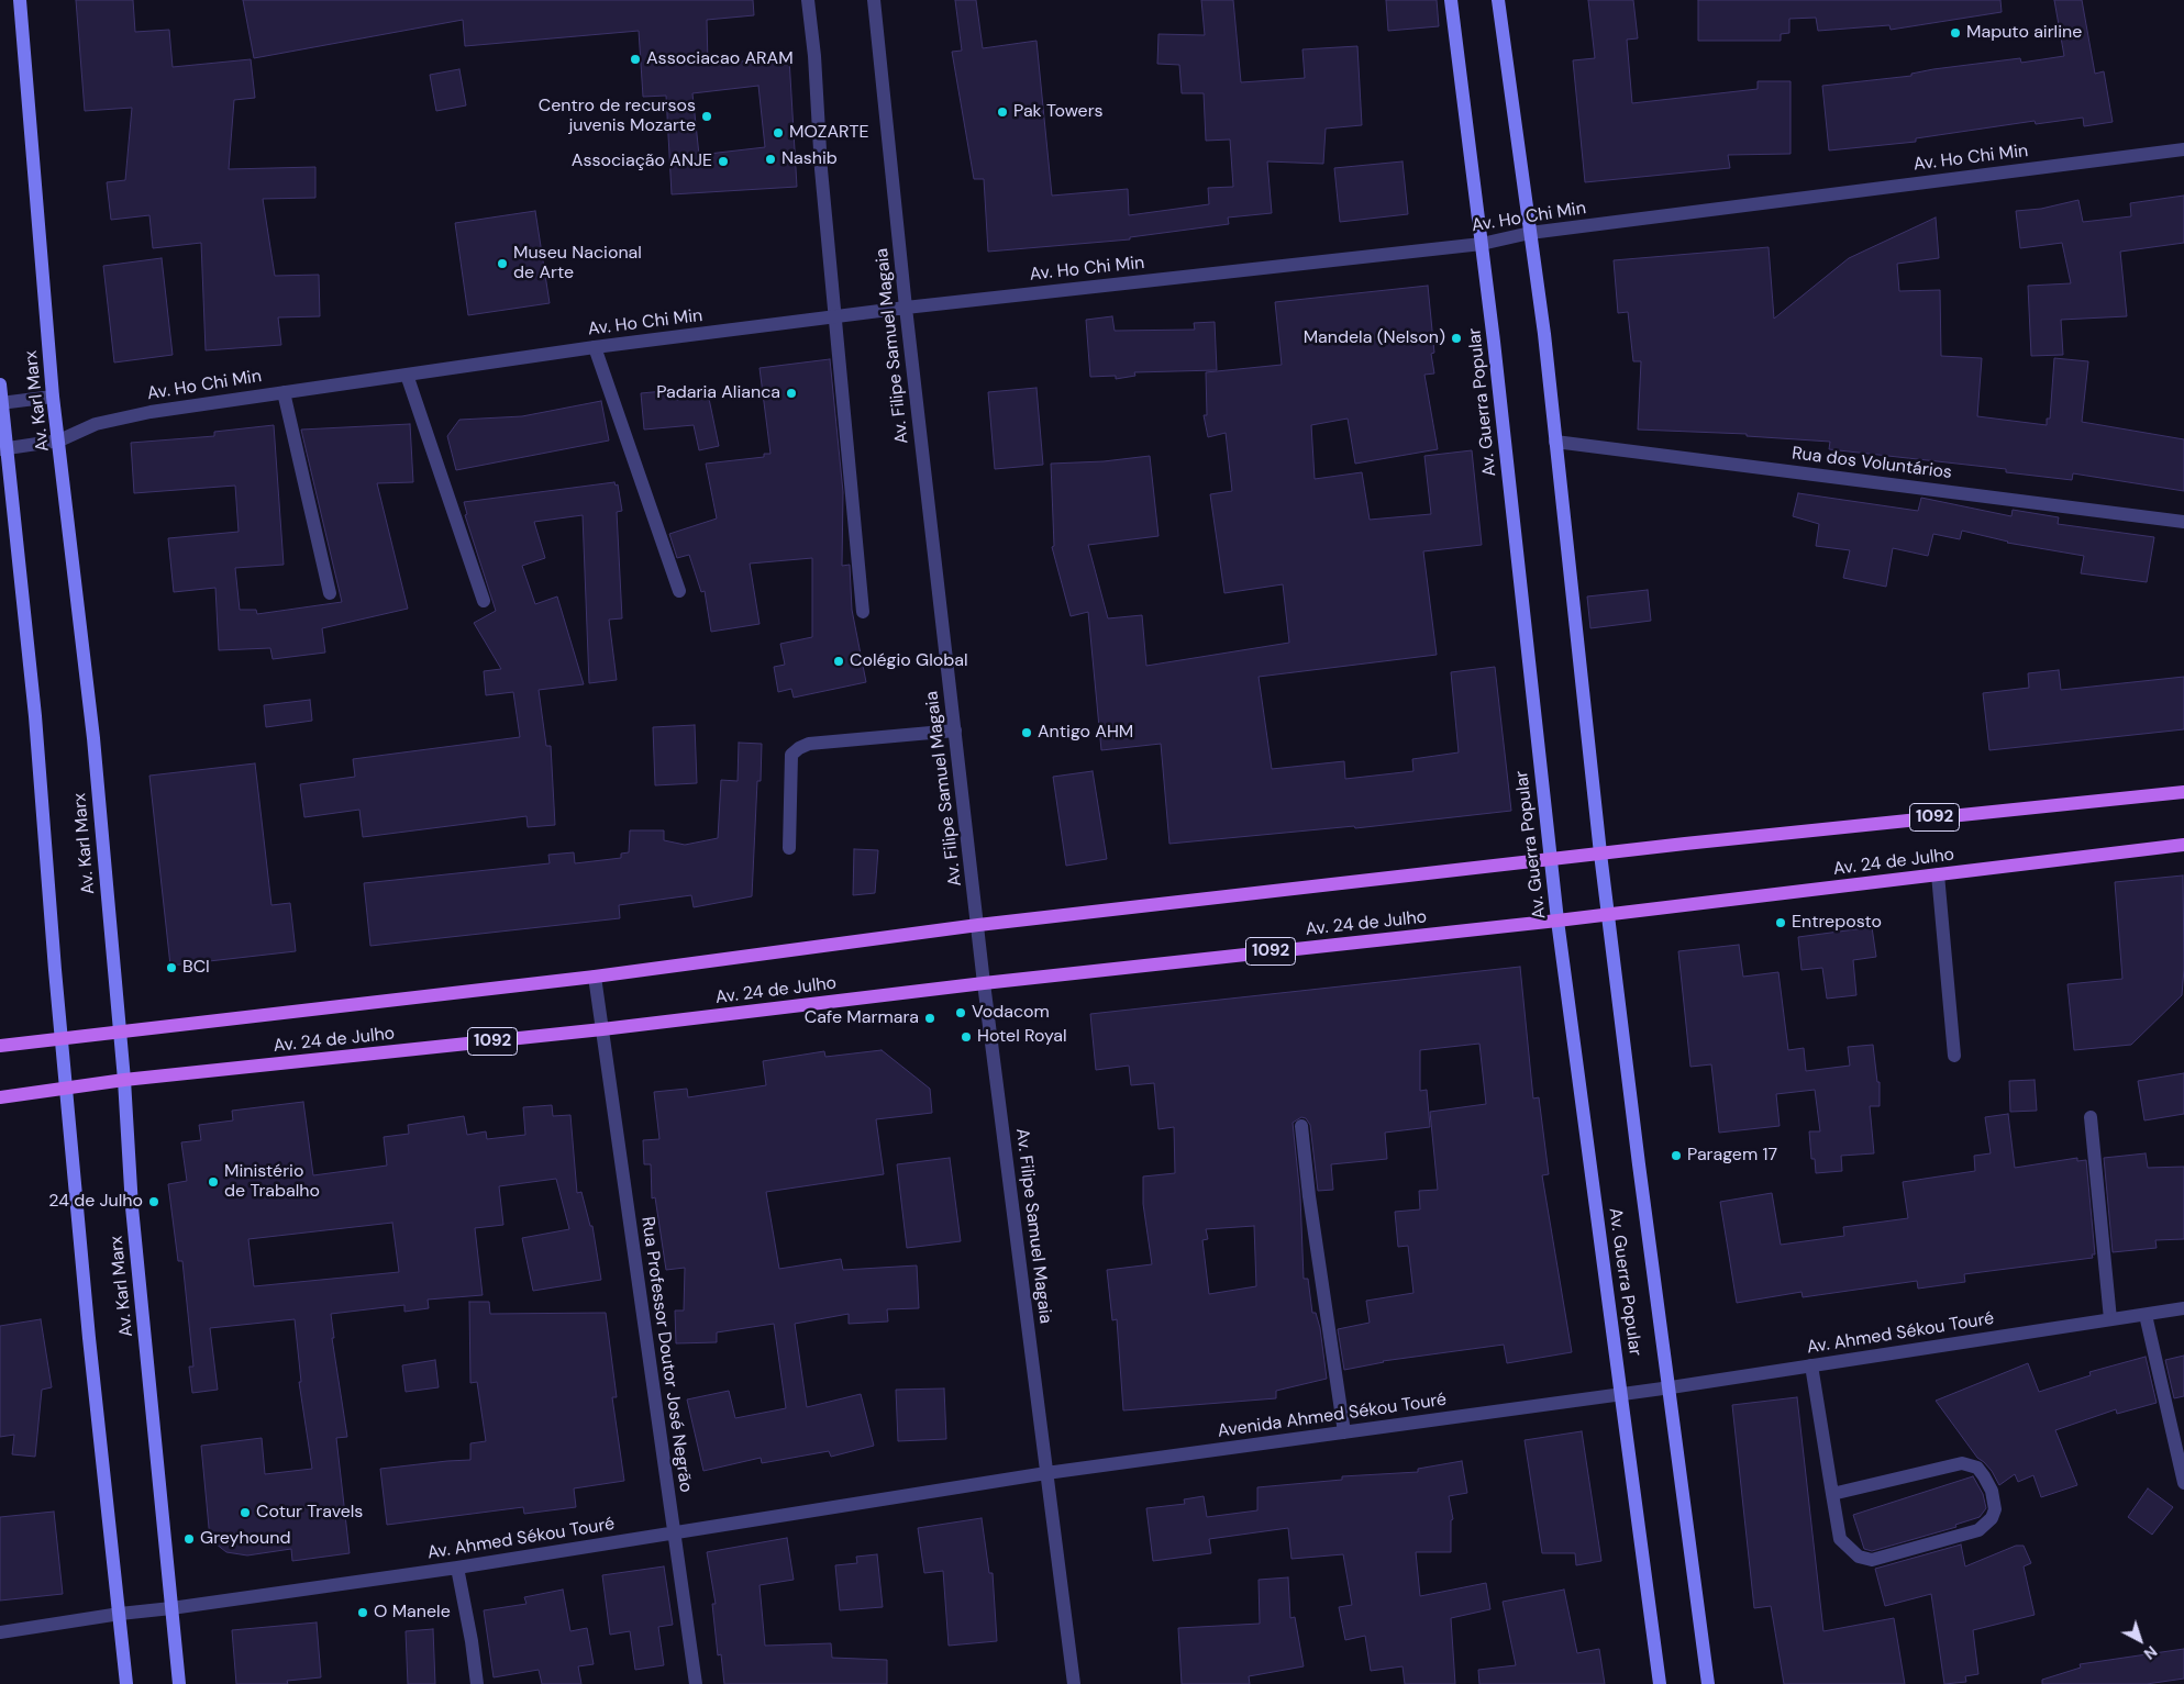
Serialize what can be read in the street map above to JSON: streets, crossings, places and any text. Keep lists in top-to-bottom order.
{
  "streets": {
    "main road": [
      "Av. Karl Marx",
      "Av. Guerra Popular",
      "1092",
      "Av. 24 de Julho"
    ],
    "street": [
      "Av. Ho Chi Min",
      "Av. Filipe Samuel Magaia",
      "Rua dos Voluntários",
      "Av. Ahmed Sékou Touré",
      "Rua Professor Doutor José Negrão",
      "Avenida Ahmed Sékou Touré"
    ]
  },
  "crossings": [
    ["Av. Ho Chi Min", "Av. Filipe Samuel Magaia"],
    ["Av. Ho Chi Min", "Av. Karl Marx"],
    ["Av. Ho Chi Min", "Av. Guerra Popular"],
    ["Av. Filipe Samuel Magaia", "Av. 24 de Julho"],
    ["Av. Filipe Samuel Magaia", "Av. Ahmed Sékou Touré"],
    ["Av. Filipe Samuel Magaia", "Avenida Ahmed Sékou Touré"],
    ["Av. Karl Marx", "Av. 24 de Julho"],
    ["Av. Karl Marx", "Av. Ahmed Sékou Touré"],
    ["Av. Guerra Popular", "Rua dos Voluntários"],
    ["Av. Guerra Popular", "Av. 24 de Julho"],
    ["Av. Guerra Popular", "Av. Ahmed Sékou Touré"],
    ["Av. Guerra Popular", "Avenida Ahmed Sékou Touré"],
    ["Av. 24 de Julho", "Rua Professor Doutor José Negrão"],
    ["Av. Ahmed Sékou Touré", "Rua Professor Doutor José Negrão"],
    ["Av. Ahmed Sékou Touré", "Avenida Ahmed Sékou Touré"]
  ],
  "places": [
    "Maputo airline",
    "Associacao ARAM",
    "Pak Towers",
    "Centro de recursos juvenis Mozarte",
    "MOZARTE",
    "Nashib",
    "Associação ANJE",
    "Museu Nacional de Arte",
    "Mandela (Nelson)",
    "Padaria Alianca",
    "Colégio Global",
    "Antigo AHM",
    "Entreposto",
    "BCI",
    "Vodacom",
    "Cafe Marmara",
    "Hotel Royal",
    "Paragem 17",
    "Ministério de Trabalho",
    "24 de Julho",
    "Cotur Travels",
    "Greyhound",
    "O Manele"
  ],
  "north": "bottom right"
}
